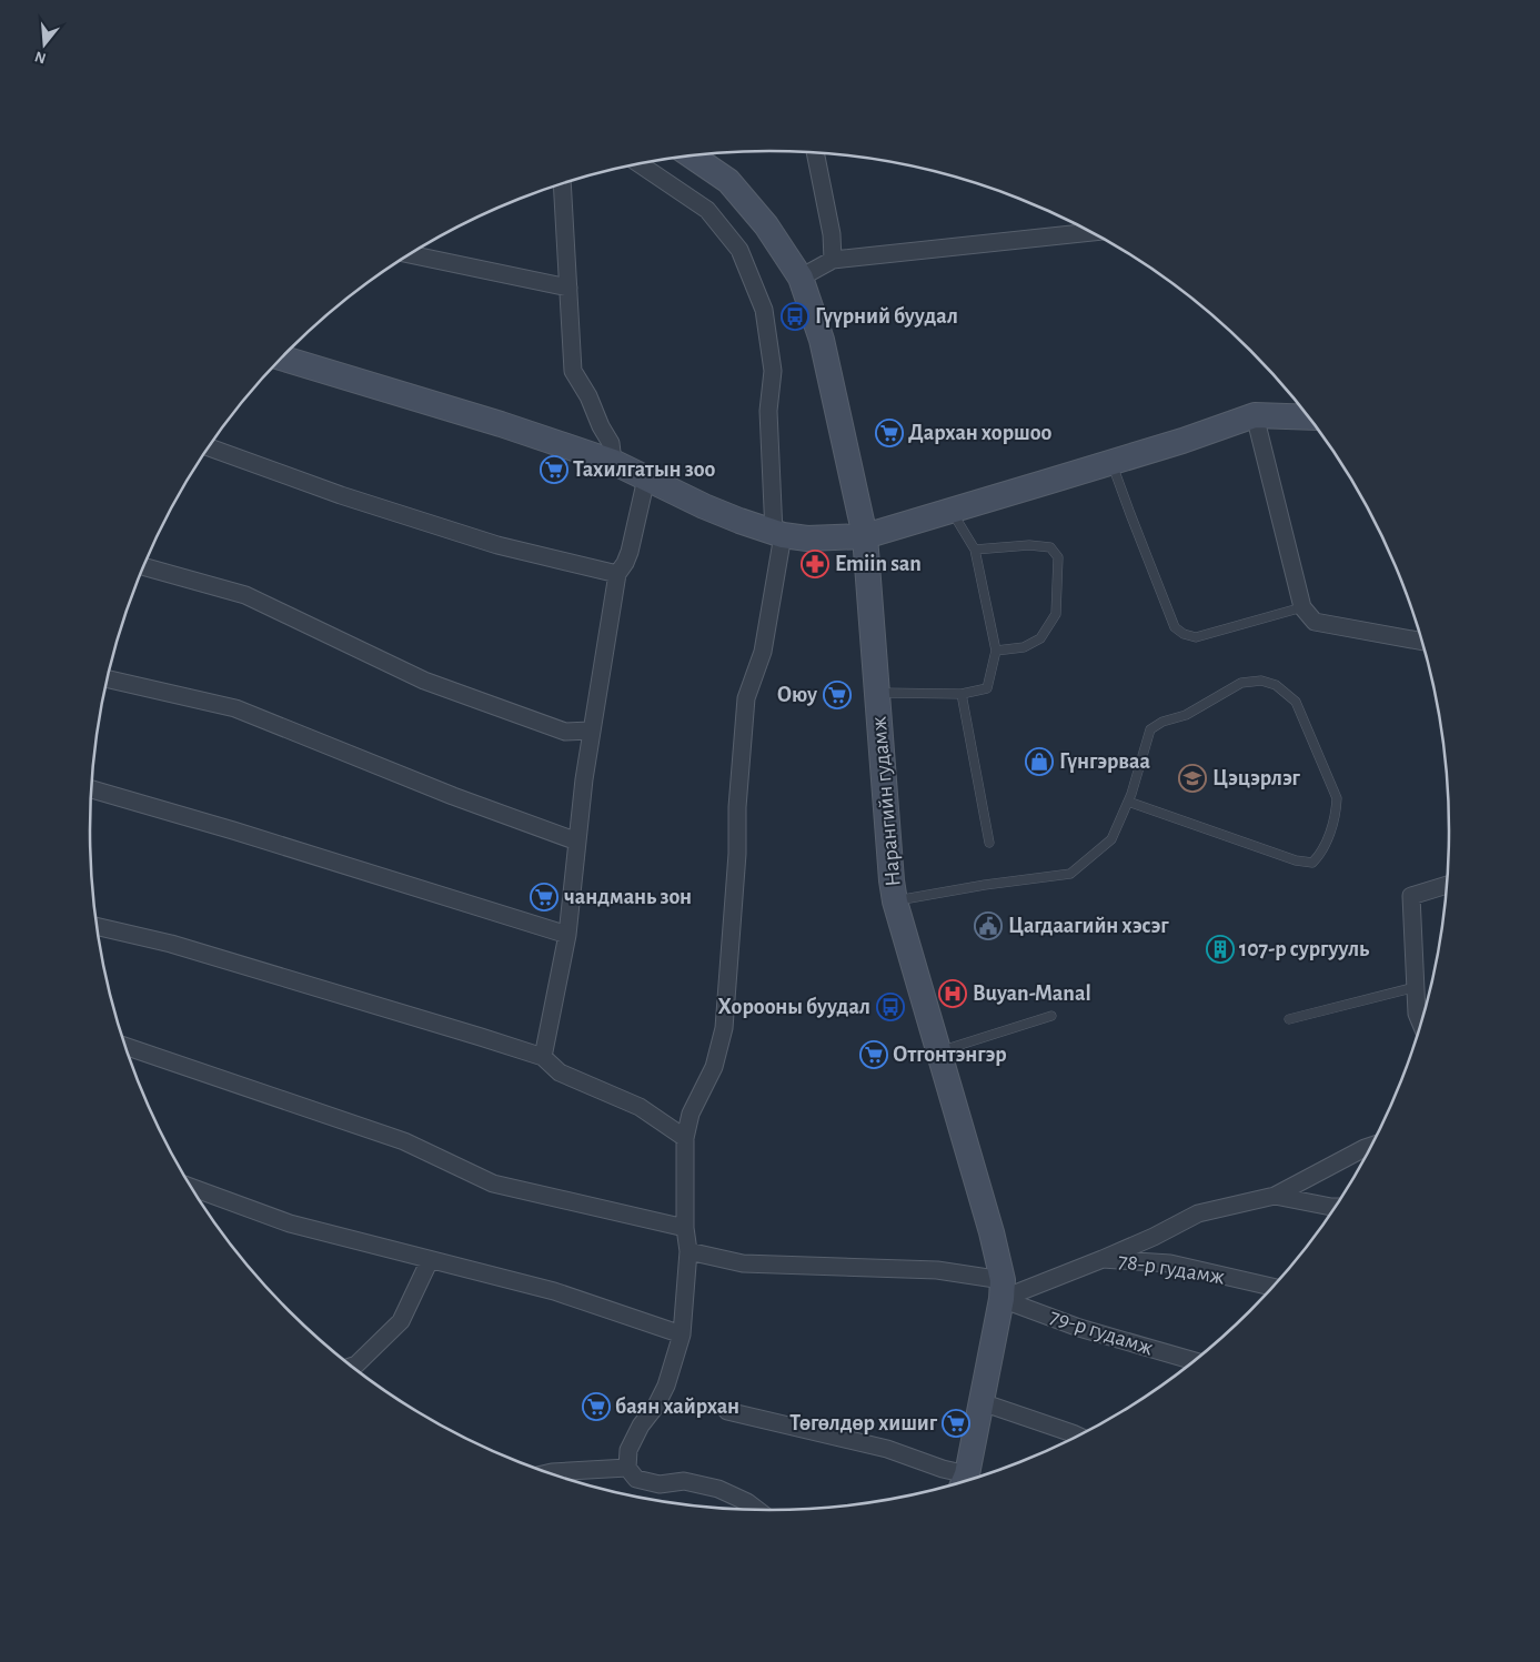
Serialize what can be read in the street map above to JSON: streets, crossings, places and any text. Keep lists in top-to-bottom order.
{
  "streets": {
    "main road": ["Нарангийн гудамж"],
    "street": ["78-р гудамж", "79-р гудамж"]
  },
  "crossings": [
    ["Нарангийн гудамж", "78-р гудамж"],
    ["Нарангийн гудамж", "79-р гудамж"],
    ["78-р гудамж", "79-р гудамж"]
  ],
  "places": {
    "bus stop": ["Гүүрний буудал", "Хорооны буудал"],
    "supermarket": [
      "Дархан хоршоо",
      "Тахилгатын зоо",
      "Оюу",
      "чандмань зон",
      "Отгонтэнгэр",
      "баян хайрхан",
      "Төгөлдөр хишиг"
    ],
    "pharmacy": ["Emiin san"],
    "shop": ["Гүнгэрваа"],
    "school or university": ["Цэцэрлэг"],
    "public building": ["Цагдаагийн хэсэг"],
    "building": ["107-р сургууль"],
    "hospital": ["Buyan-Manal"]
  },
  "north": "bottom"
}
